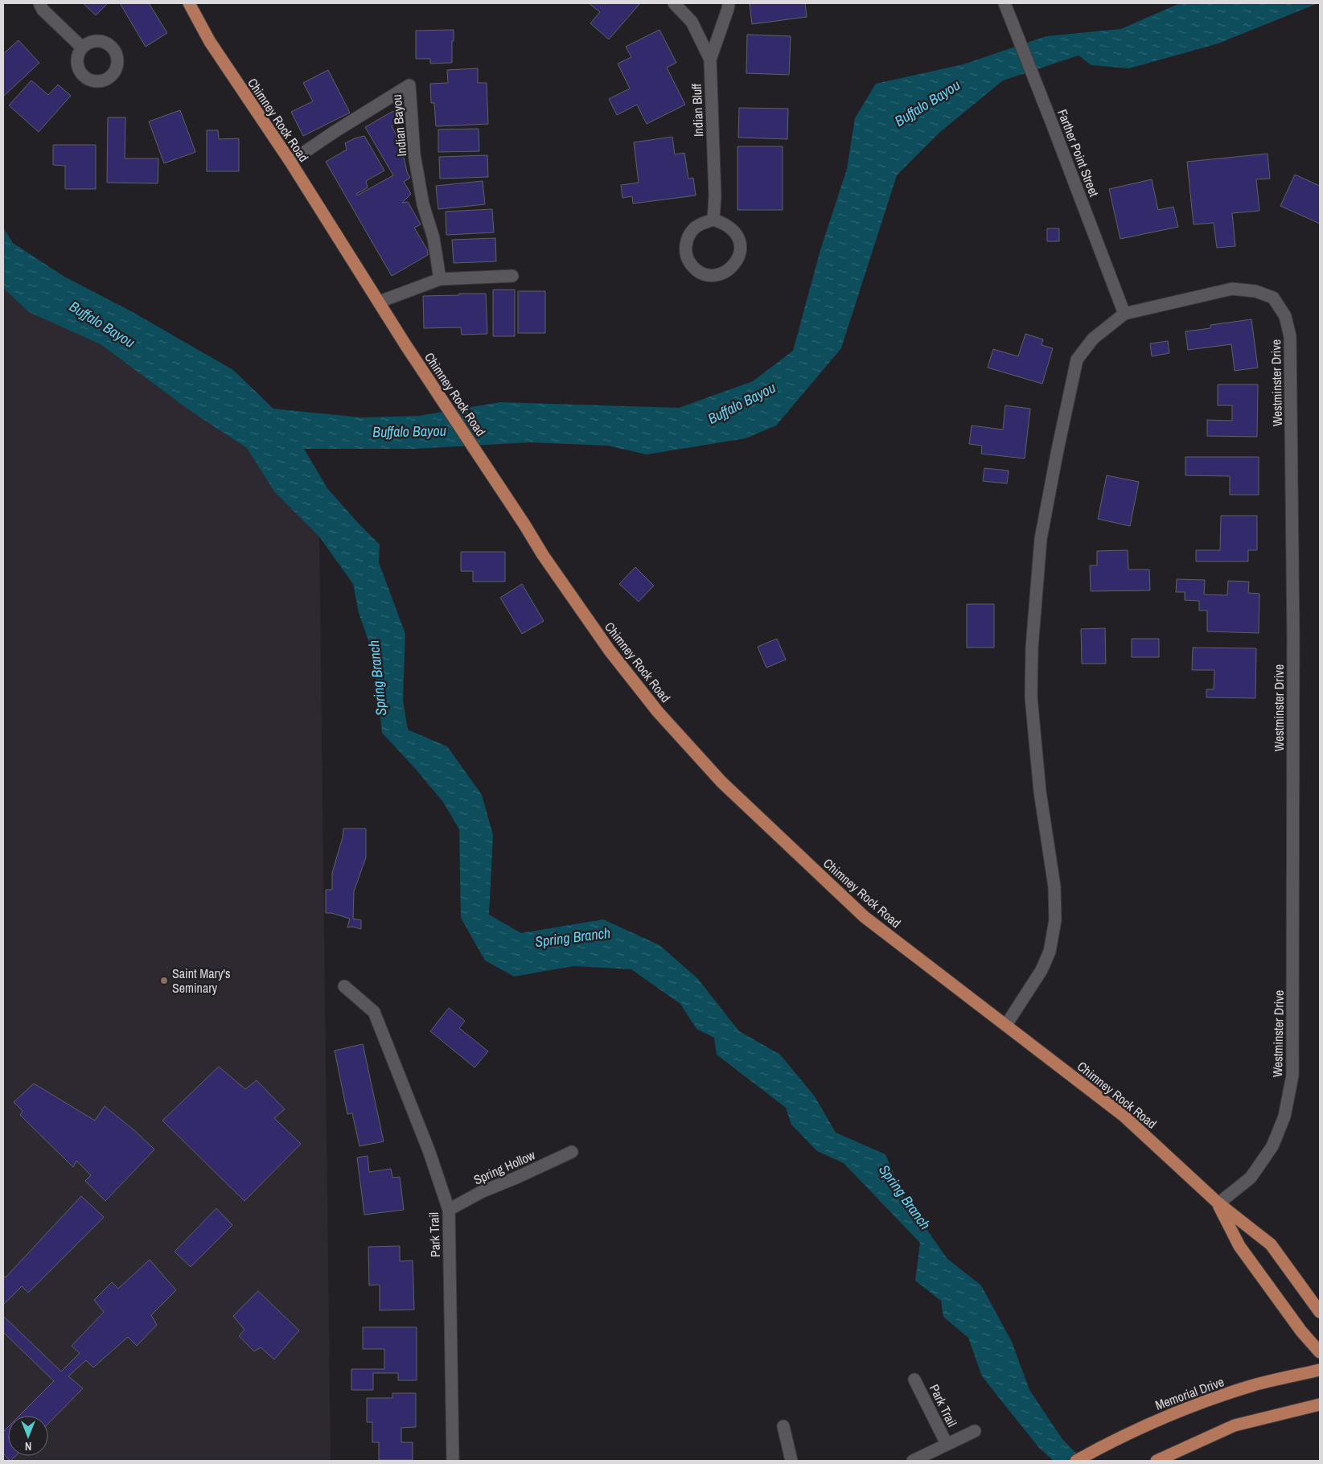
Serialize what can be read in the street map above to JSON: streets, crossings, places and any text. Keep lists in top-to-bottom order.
{
  "streets": {
    "main road": ["Chimney Rock Road", "Memorial Drive"],
    "street": [
      "Indian Bluff",
      "Indian Bayou",
      "Farther Point Street",
      "Westminster Drive",
      "Spring Hollow",
      "Park Trail"
    ]
  },
  "crossings": [
    ["Chimney Rock Road", "Indian Bayou"],
    ["Chimney Rock Road", "Westminster Drive"],
    ["Farther Point Street", "Westminster Drive"],
    ["Spring Hollow", "Park Trail"]
  ],
  "water": ["Buffalo Bayou", "Spring Branch"],
  "places": ["Saint Mary's Seminary"],
  "north": "bottom"
}
